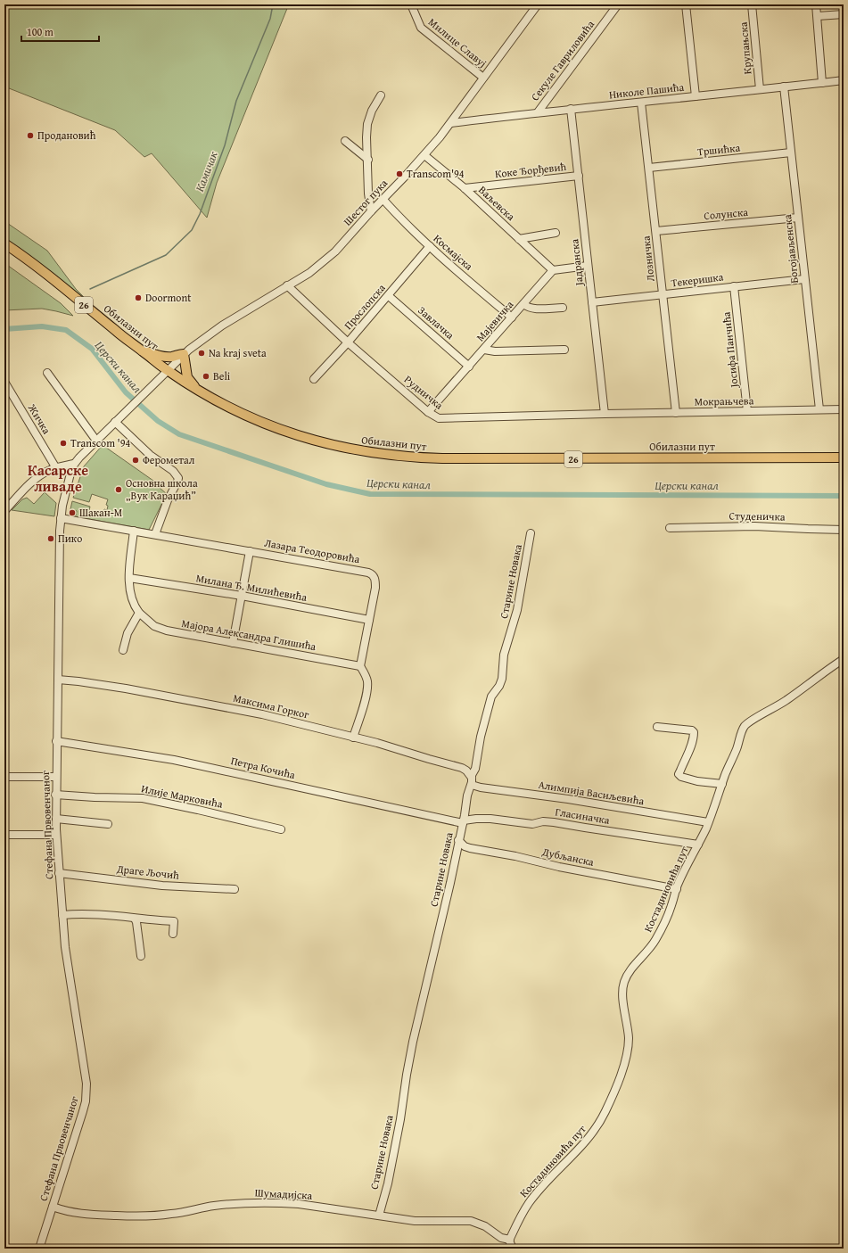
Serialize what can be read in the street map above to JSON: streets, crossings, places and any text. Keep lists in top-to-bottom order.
{
  "streets": {
    "main road": ["26", "Обилазни пут"],
    "street": [
      "Милице Славуј",
      "Крупањска",
      "Секуле Гавриловића",
      "Николе Пашића",
      "Тршићка",
      "Коке Ђорђевић",
      "Шестог пука",
      "Ваљевска",
      "Солунска",
      "Богојављенска",
      "Космајска",
      "Лозничка",
      "Јадранска",
      "Текеришка",
      "Прослопска",
      "Мајевичка",
      "Завлачка",
      "Јосифа Панчића",
      "Рудничка",
      "Мокрањчева",
      "Жичка",
      "Студеничка",
      "Лазара Теодоровића",
      "Старине Новака",
      "Милана Ђ. Милићевића",
      "Мајора Александра Глишића",
      "Максима Горког",
      "Петра Кочића",
      "Алимпија Васиљевића",
      "Илије Марковића",
      "Гласиначка",
      "Стефана Првовенчаног",
      "Дубљанска",
      "Драге Љочић",
      "Костадиновића пут",
      "Шумадијска"
    ]
  },
  "crossings": [
    ["Милице Славуј", "Шестог пука"],
    ["Крупањска", "Николе Пашића"],
    ["Секуле Гавриловића", "Николе Пашића"],
    ["Николе Пашића", "Шестог пука"],
    ["Николе Пашића", "Богојављенска"],
    ["Николе Пашића", "Лозничка"],
    ["Николе Пашића", "Јадранска"],
    ["Тршићка", "Богојављенска"],
    ["Тршићка", "Лозничка"],
    ["Коке Ђорђевић", "Ваљевска"],
    ["Коке Ђорђевић", "Јадранска"],
    ["Шестог пука", "Ваљевска"],
    ["Шестог пука", "Космајска"],
    ["Шестог пука", "Обилазни пут"],
    ["Шестог пука", "Рудничка"],
    ["Шестог пука", "Стефана Првовенчаног"],
    ["Ваљевска", "Мајевичка"],
    ["Солунска", "Богојављенска"],
    ["Солунска", "Лозничка"],
    ["Богојављенска", "Текеришка"],
    ["Богојављенска", "Мокрањчева"],
    ["Космајска", "Прослопска"],
    ["Космајска", "Мајевичка"],
    ["Лозничка", "Текеришка"],
    ["Лозничка", "Мокрањчева"],
    ["Јадранска", "Текеришка"],
    ["Јадранска", "Рудничка"],
    ["Јадранска", "Мокрањчева"],
    ["Текеришка", "Јосифа Панчића"],
    ["Прослопска", "Завлачка"],
    ["Прослопска", "Рудничка"],
    ["Мајевичка", "Завлачка"],
    ["Мајевичка", "Рудничка"],
    ["Јосифа Панчића", "Мокрањчева"],
    ["Рудничка", "Мокрањчева"],
    ["Лазара Теодоровића", "Милана Ђ. Милићевића"],
    ["Лазара Теодоровића", "Мајора Александра Глишића"],
    ["Лазара Теодоровића", "Стефана Првовенчаног"],
    ["Старине Новака", "Максима Горког"],
    ["Старине Новака", "Петра Кочића"],
    ["Старине Новака", "Алимпија Васиљевића"],
    ["Старине Новака", "Гласиначка"],
    ["Старине Новака", "Дубљанска"],
    ["Старине Новака", "Шумадијска"],
    ["Максима Горког", "Алимпија Васиљевића"],
    ["Максима Горког", "Стефана Првовенчаног"],
    ["Петра Кочића", "Гласиначка"],
    ["Петра Кочића", "Стефана Првовенчаног"],
    ["Алимпија Васиљевића", "Костадиновића пут"],
    ["Илије Марковића", "Стефана Првовенчаног"],
    ["Гласиначка", "Костадиновића пут"],
    ["Стефана Првовенчаног", "Драге Љочић"],
    ["Стефана Првовенчаног", "Шумадијска"],
    ["Дубљанска", "Костадиновића пут"],
    ["Костадиновића пут", "Шумадијска"]
  ],
  "districts": ["Касарске ливаде"],
  "water": ["Камичак", "Церски канал"],
  "places": [
    "Продановић",
    "Transcom'94",
    "Doormont",
    "Na kraj sveta",
    "Beli",
    "Transcom '94",
    "Ферометал",
    "Основна школа „Вук Караџић”",
    "Шакан-М",
    "Пико"
  ],
  "scale_bar": "100 m"
}
